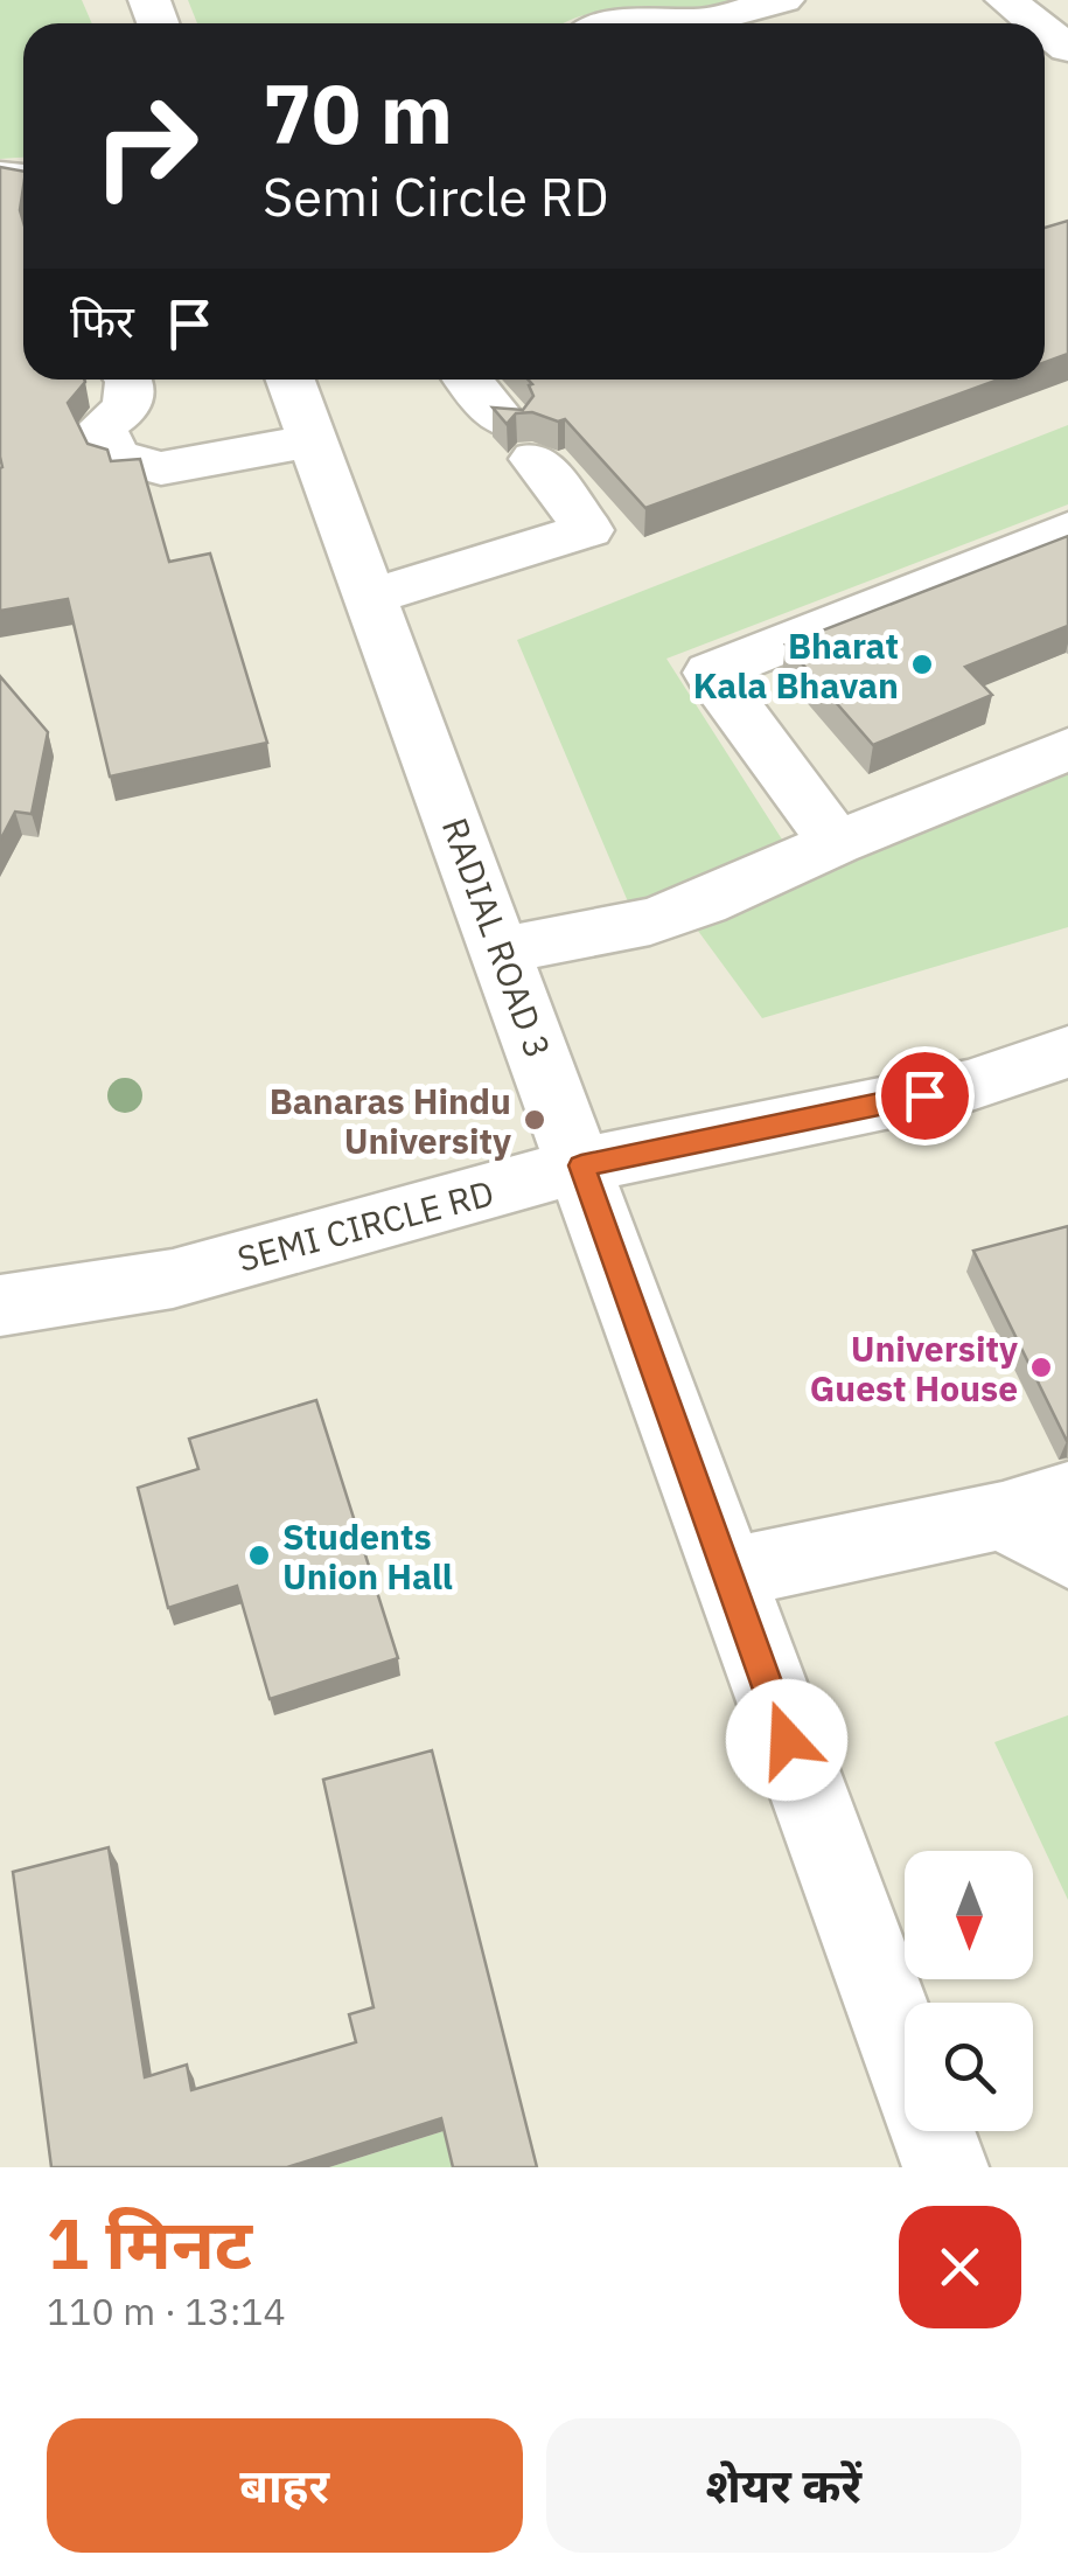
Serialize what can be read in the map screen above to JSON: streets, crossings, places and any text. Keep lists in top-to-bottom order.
{
  "streets": {
    "lane": ["RADIAL ROAD 3", "SEMI CIRCLE RD"]
  },
  "crossings": [
    ["RADIAL ROAD 3", "SEMI CIRCLE RD"]
  ],
  "places": [
    "Bharat Kala Bhavan",
    "Banaras Hindu University",
    "University Guest House",
    "Students Union Hall"
  ],
  "north": "bottom",
  "page": {
    "turn": ["70 m", "Semi Circle RD"],
    "then": "फिर",
    "heading": ["1 मिनट", "110 m · 13:14"],
    "buttons": ["बाहर", "शेयर करें"]
  }
}
